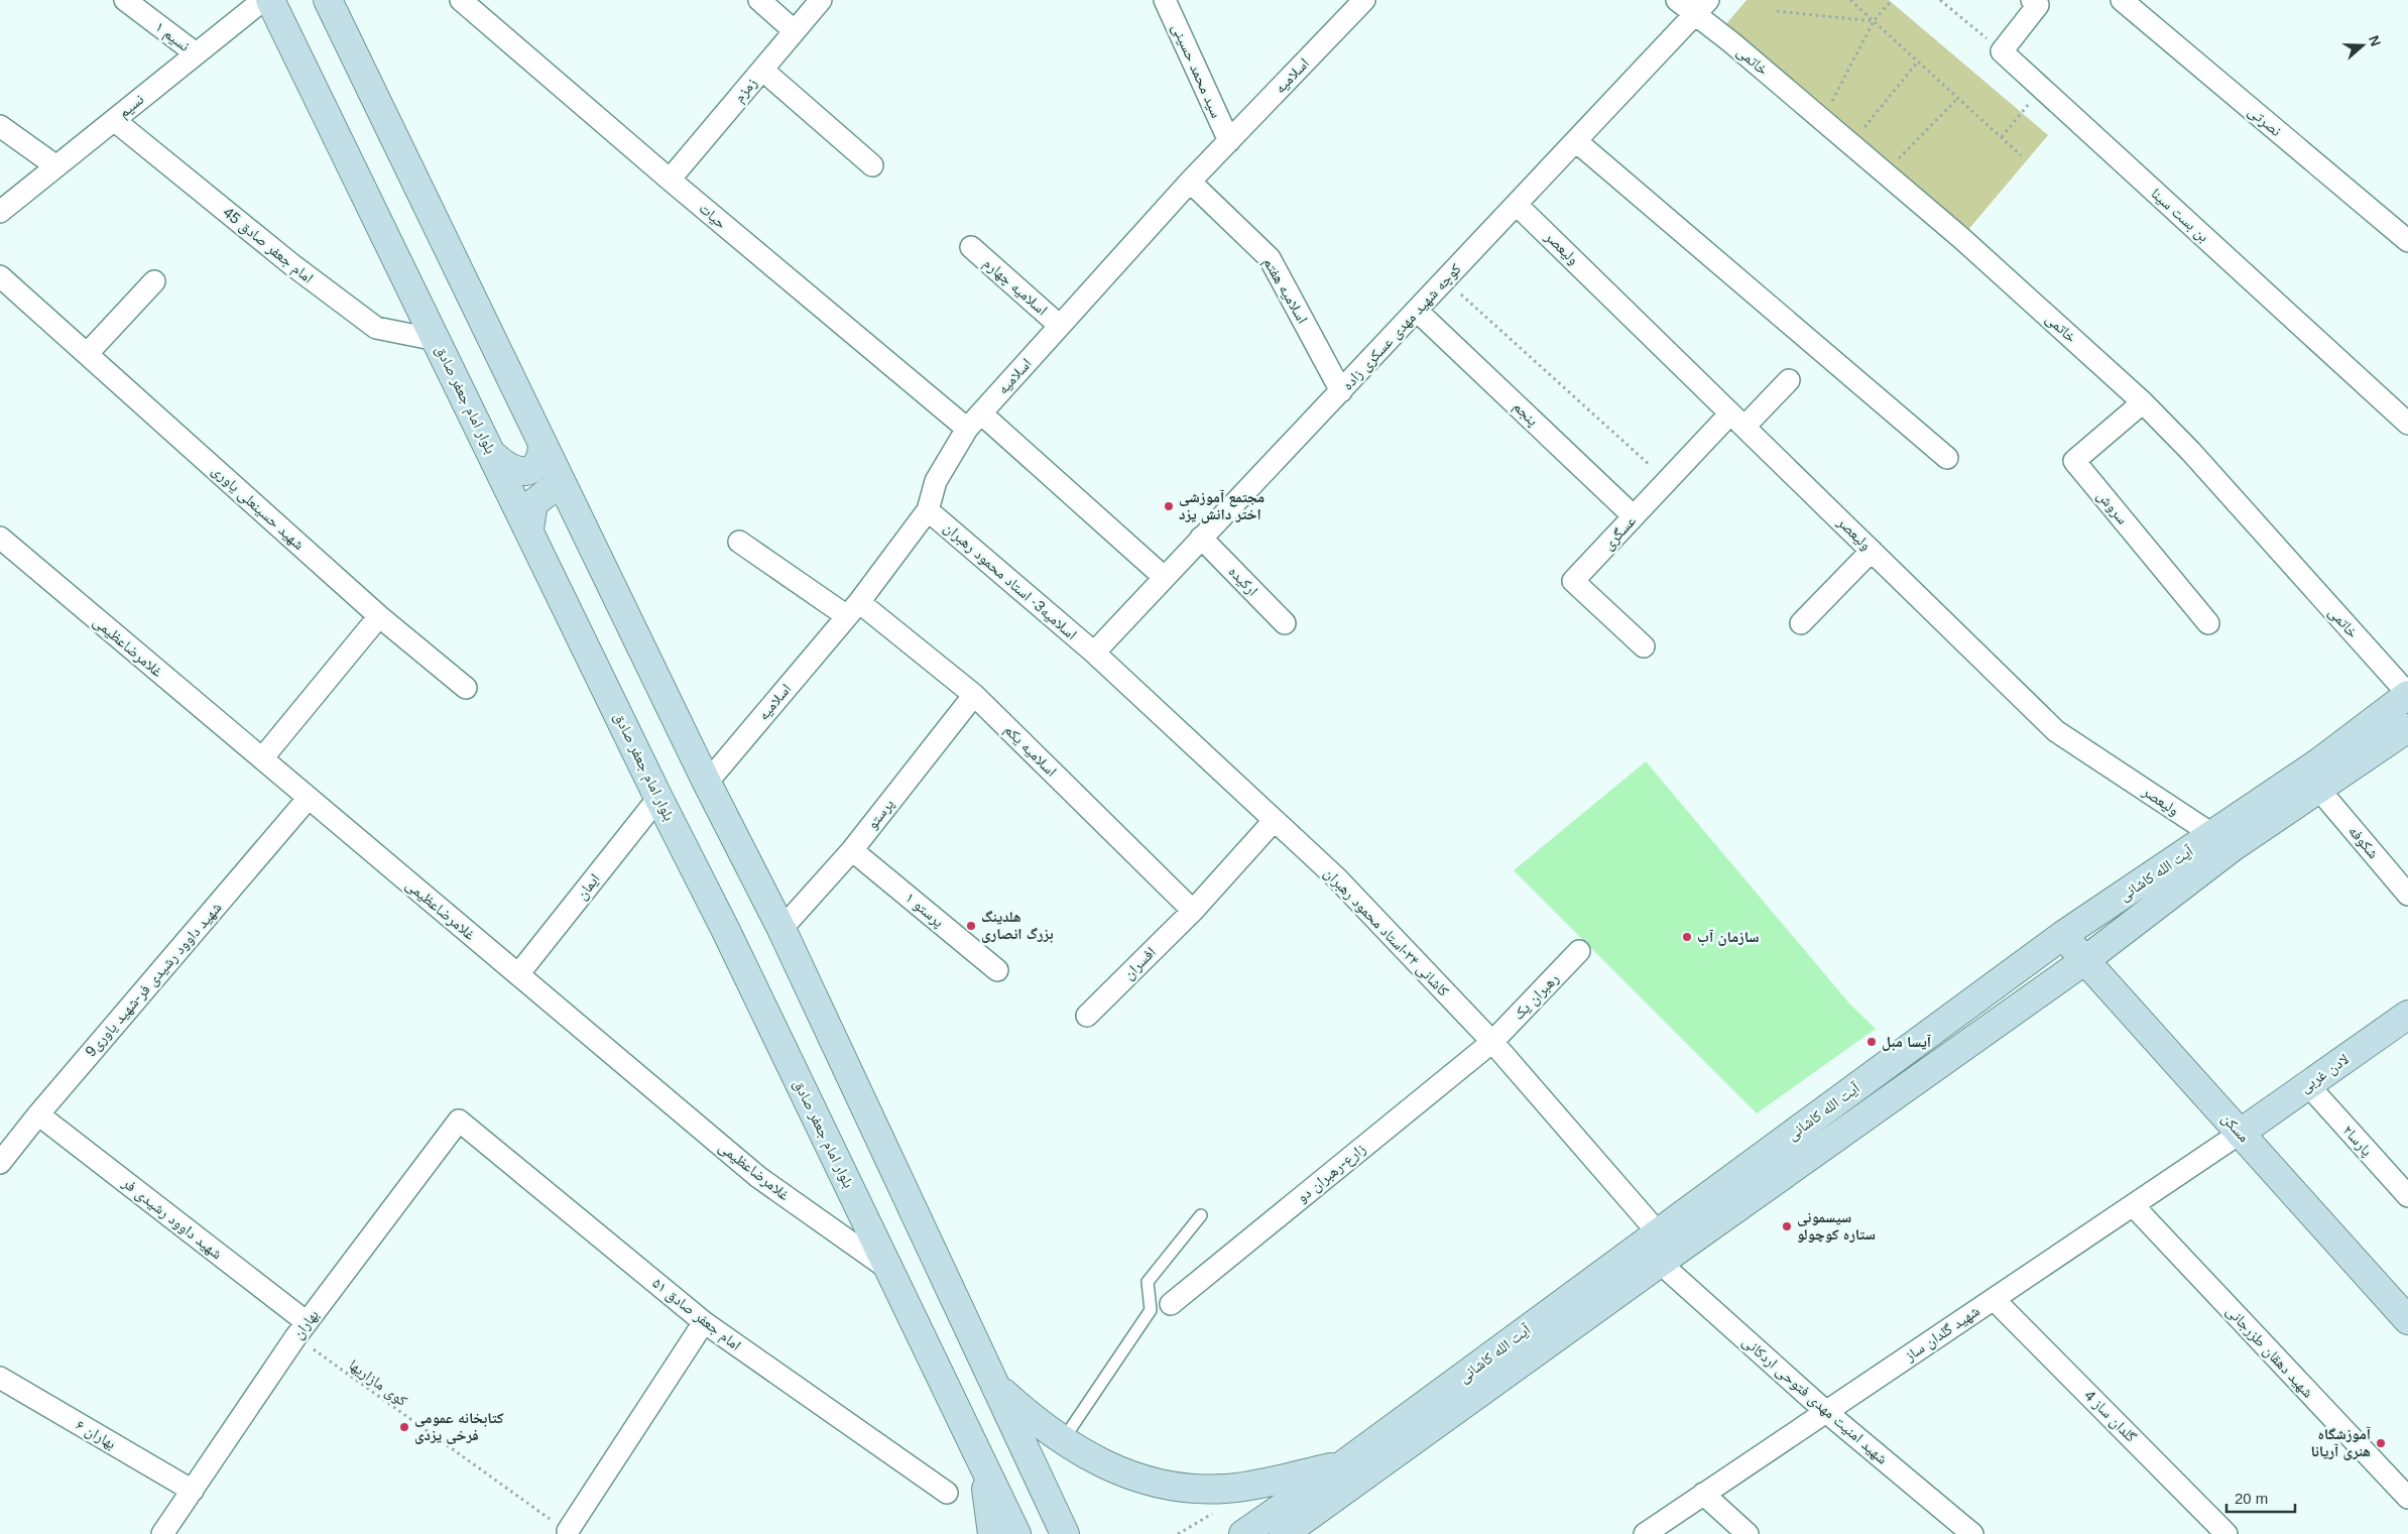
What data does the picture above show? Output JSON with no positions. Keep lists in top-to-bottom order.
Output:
{
  "streets": {
    "main road": [
      "بلوار امام جعفر صادق",
      "آیت الله کاشانی",
      "لادن غربی",
      "مسکن"
    ],
    "street": [
      "نسیم ۱",
      "خاتمی",
      "سید محمد حسینی",
      "اسلامیه",
      "زمزم",
      "نسیم",
      "نصرتی",
      "بن بست سینا",
      "حیات",
      "امام جعفر صادق 45",
      "ولیعصر",
      "اسلامیه چهارم",
      "اسلامیه هفتم",
      "کوچه شهید مهدی عسکری زاده",
      "پنجم",
      "شهید حسینعلی یاوری",
      "سروش",
      "عسگری",
      "اسلامیه3- استاد محمود رهبران",
      "ارکیده",
      "غلامرضاعظیمی",
      "اسلامیه یکم",
      "پرستو",
      "شکوفه",
      "ایمان",
      "پرستو ۱",
      "کاشانی ۳۴-استاد محمود رهبران",
      "افسران",
      "شهید داوود رشیدی فر-شهید یاوری9",
      "رهبران یک",
      "پارسا۲",
      "زارع-رهبران دو",
      "شهید داوود رشیدی فر",
      "امام جعفر صادق ۵۱",
      "بهاران",
      "شهید گلدان ساز",
      "شهید دهقان طزرجانی",
      "شهید امنیت مهدی فتوحی اردکانی",
      "گلدان ساز 4",
      "بهاران ۶"
    ],
    "path": ["کوی مازاریها"]
  },
  "crossings": [
    ["نسیم ۱", "نسیم"],
    ["خاتمی", "کوچه شهید مهدی عسکری زاده"],
    ["خاتمی", "سروش"],
    ["خاتمی", "آیت الله کاشانی"],
    ["سید محمد حسینی", "اسلامیه"],
    ["اسلامیه", "حیات"],
    ["اسلامیه", "اسلامیه چهارم"],
    ["اسلامیه", "اسلامیه هفتم"],
    ["اسلامیه", "اسلامیه3- استاد محمود رهبران"],
    ["اسلامیه", "اسلامیه یکم"],
    ["زمزم", "حیات"],
    ["نسیم", "امام جعفر صادق 45"],
    ["حیات", "کوچه شهید مهدی عسکری زاده"],
    ["امام جعفر صادق 45", "بلوار امام جعفر صادق"],
    ["ولیعصر", "کوچه شهید مهدی عسکری زاده"],
    ["ولیعصر", "عسگری"],
    ["ولیعصر", "آیت الله کاشانی"],
    ["اسلامیه هفتم", "کوچه شهید مهدی عسکری زاده"],
    ["کوچه شهید مهدی عسکری زاده", "پنجم"],
    ["کوچه شهید مهدی عسکری زاده", "اسلامیه3- استاد محمود رهبران"],
    ["کوچه شهید مهدی عسکری زاده", "ارکیده"],
    ["کوچه شهید مهدی عسکری زاده", "کاشانی ۳۴-استاد محمود رهبران"],
    ["بلوار امام جعفر صادق", "غلامرضاعظیمی"],
    ["بلوار امام جعفر صادق", "ایمان"],
    ["پنجم", "عسگری"],
    ["اسلامیه3- استاد محمود رهبران", "کاشانی ۳۴-استاد محمود رهبران"],
    ["غلامرضاعظیمی", "ایمان"],
    ["غلامرضاعظیمی", "شهید داوود رشیدی فر-شهید یاوری9"],
    ["اسلامیه یکم", "پرستو"],
    ["اسلامیه یکم", "افسران"],
    ["پرستو", "پرستو ۱"],
    ["شکوفه", "آیت الله کاشانی"],
    ["آیت الله کاشانی", "کاشانی ۳۴-استاد محمود رهبران"],
    ["آیت الله کاشانی", "مسکن"],
    ["آیت الله کاشانی", "شهید امنیت مهدی فتوحی اردکانی"],
    ["کاشانی ۳۴-استاد محمود رهبران", "افسران"],
    ["کاشانی ۳۴-استاد محمود رهبران", "رهبران یک"],
    ["کاشانی ۳۴-استاد محمود رهبران", "زارع-رهبران دو"],
    ["شهید داوود رشیدی فر-شهید یاوری9", "شهید داوود رشیدی فر"],
    ["رهبران یک", "زارع-رهبران دو"],
    ["لادن غربی", "مسکن"],
    ["لادن غربی", "پارسا۲"],
    ["لادن غربی", "شهید گلدان ساز"],
    ["مسکن", "شهید گلدان ساز"],
    ["شهید داوود رشیدی فر", "بهاران"],
    ["شهید داوود رشیدی فر", "کوی مازاریها"],
    ["امام جعفر صادق ۵۱", "بهاران"],
    ["بهاران", "کوی مازاریها"],
    ["بهاران", "بهاران ۶"],
    ["شهید گلدان ساز", "شهید دهقان طزرجانی"],
    ["شهید گلدان ساز", "شهید امنیت مهدی فتوحی اردکانی"],
    ["شهید گلدان ساز", "گلدان ساز 4"]
  ],
  "places": [
    "مجتمع آموزشی اختر دانش یزد",
    "هلدینگ بزرگ انصاری",
    "سازمان آب",
    "آیسا مبل",
    "سیسمونی ستاره کوچولو",
    "کتابخانه عمومی فرخی یزدی",
    "آموزشگاه هنری آریانا"
  ],
  "scale_bar": "20 m",
  "north": "right"
}
